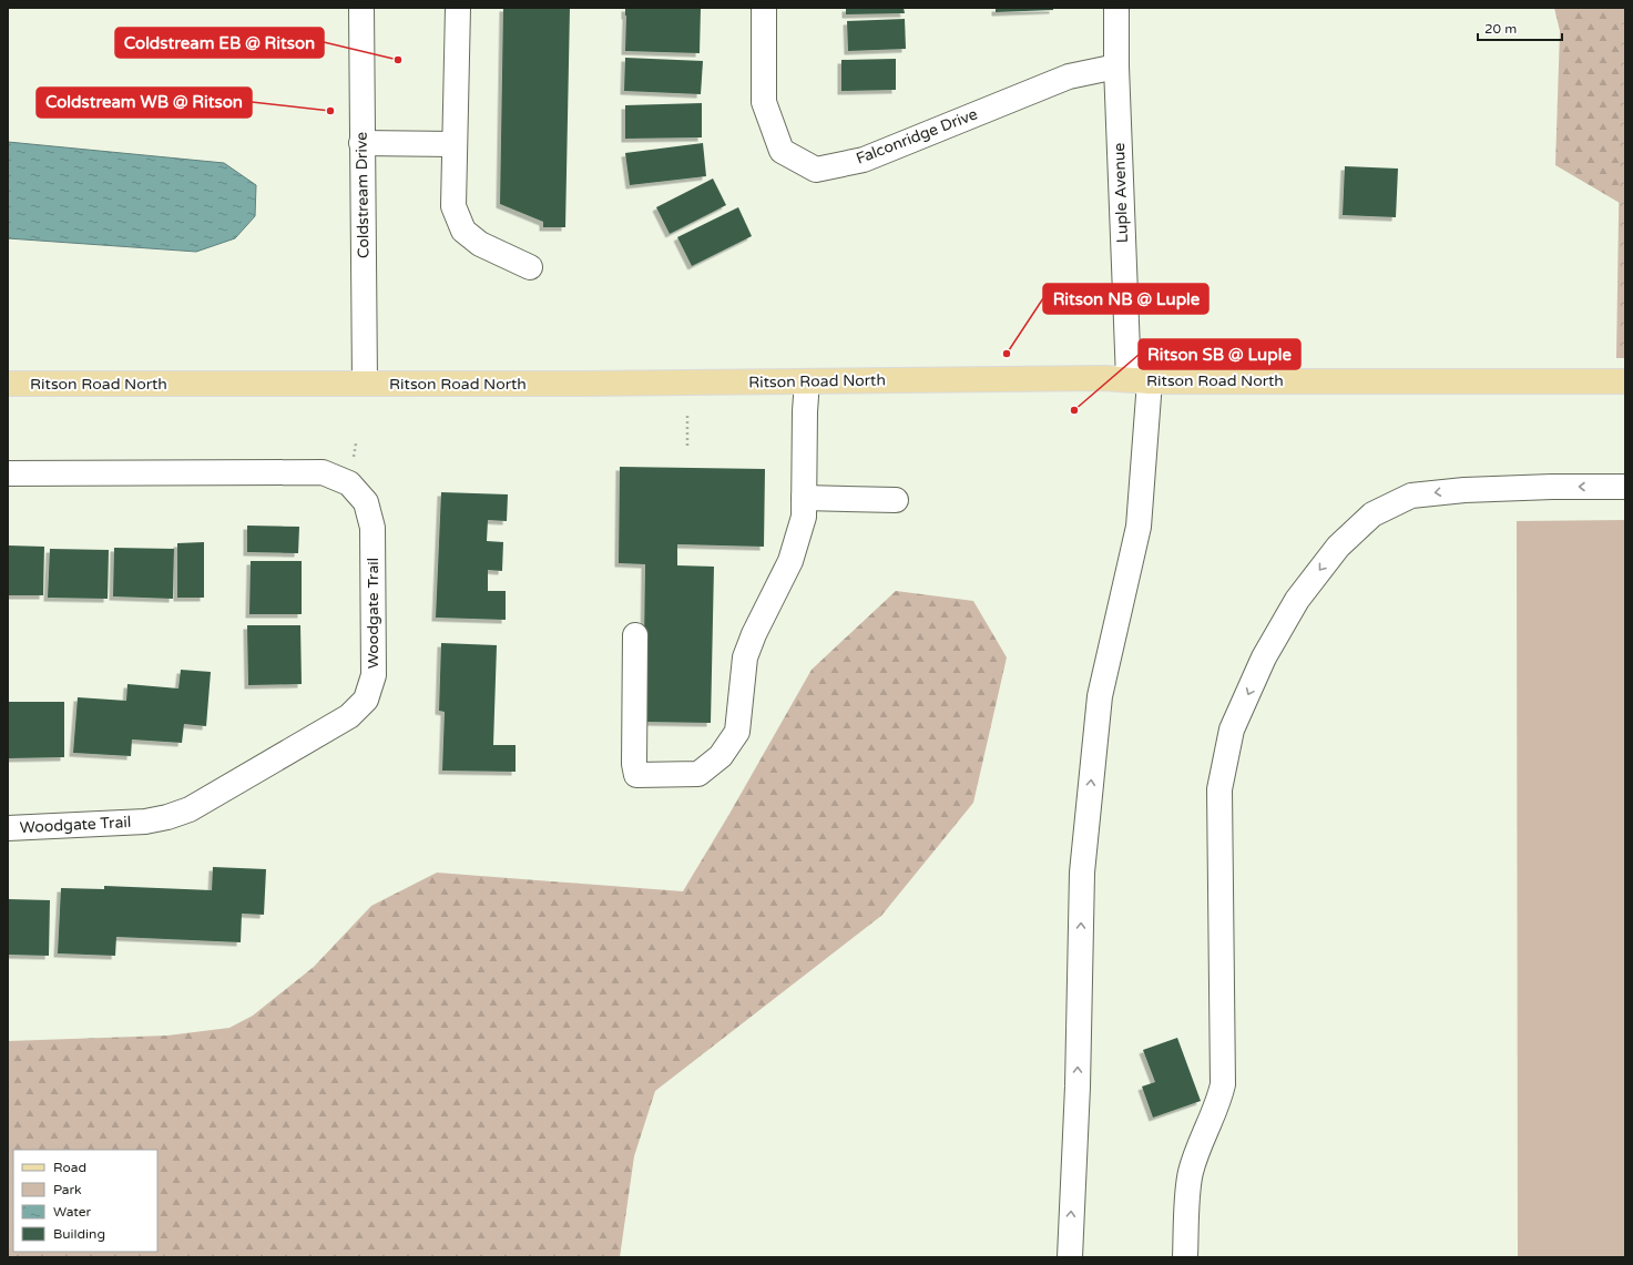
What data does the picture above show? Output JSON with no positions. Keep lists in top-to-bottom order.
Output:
{
  "streets": {
    "main road": ["Ritson Road North"],
    "street": [
      "Falconridge Drive",
      "Luple Avenue",
      "Coldstream Drive",
      "Woodgate Trail"
    ]
  },
  "crossings": [
    ["Falconridge Drive", "Luple Avenue"],
    ["Luple Avenue", "Ritson Road North"],
    ["Coldstream Drive", "Ritson Road North"]
  ],
  "one_way": ["Luple Avenue"],
  "places": [
    "Coldstream EB @ Ritson",
    "Coldstream WB @ Ritson",
    "Ritson NB @ Luple",
    "Ritson SB @ Luple"
  ],
  "legend": [
    "Road",
    "Park",
    "Water",
    "Building"
  ],
  "scale_bar": "20 m"
}
